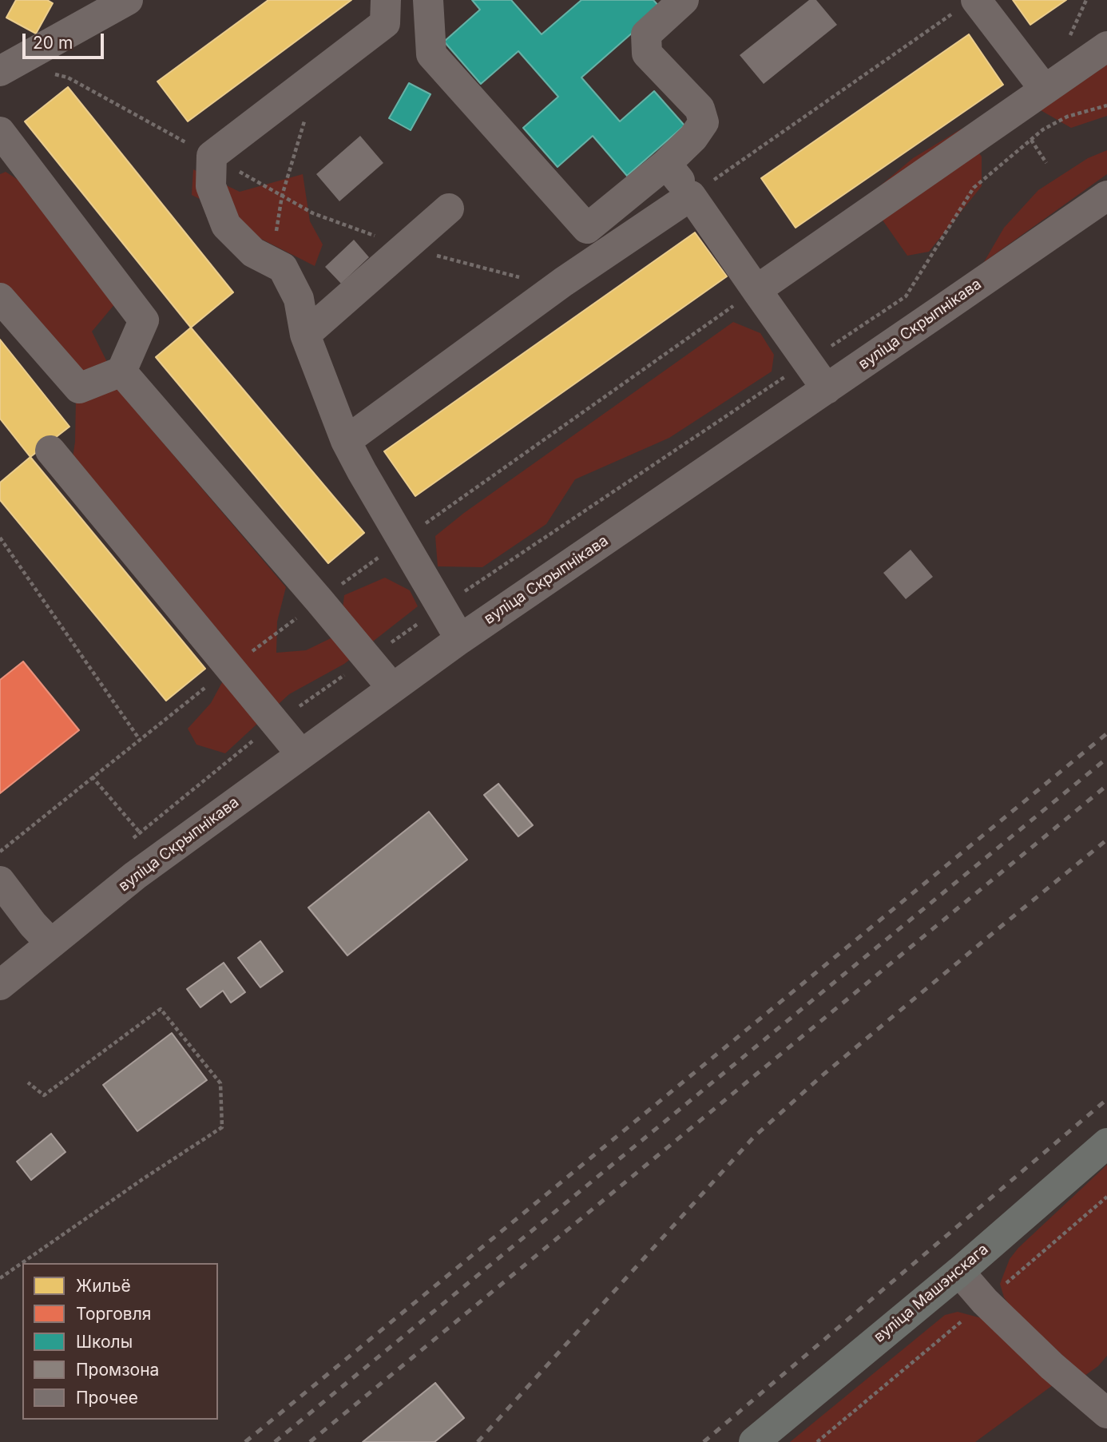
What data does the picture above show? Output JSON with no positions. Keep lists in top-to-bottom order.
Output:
{
  "streets": {
    "main road": ["вуліца Машэнскага"],
    "street": ["вуліца Скрыпнікава"]
  },
  "legend": [
    "Жильё",
    "Торговля",
    "Школы",
    "Промзона",
    "Прочее"
  ],
  "scale_bar": "20 m"
}
